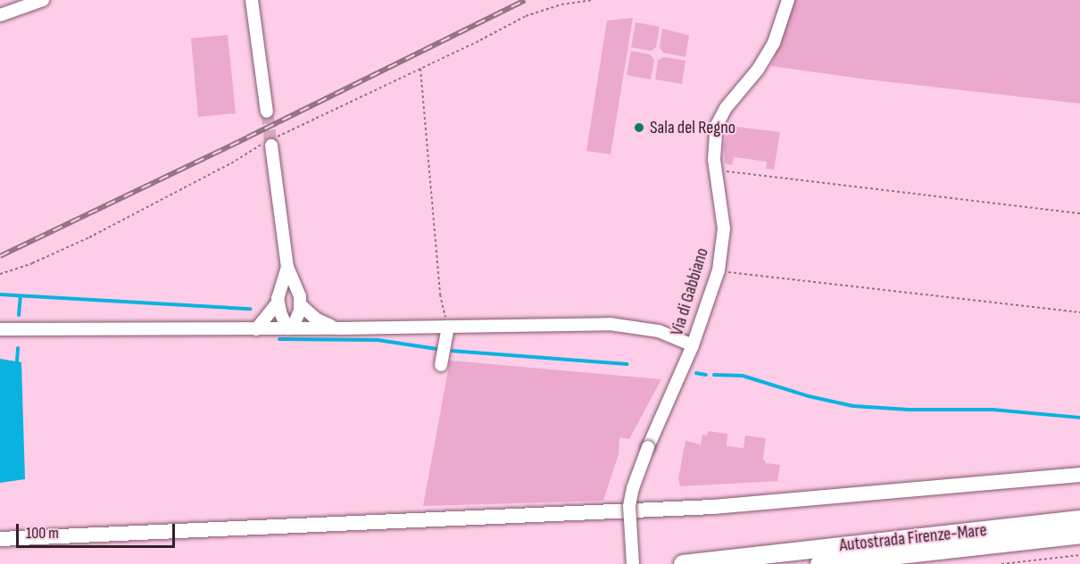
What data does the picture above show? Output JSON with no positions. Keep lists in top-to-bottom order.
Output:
{
  "streets": {
    "highway": ["Autostrada Firenze-Mare"],
    "street": ["Via di Gabbiano"]
  },
  "places": ["Sala del Regno"],
  "scale_bar": "100 m"
}
